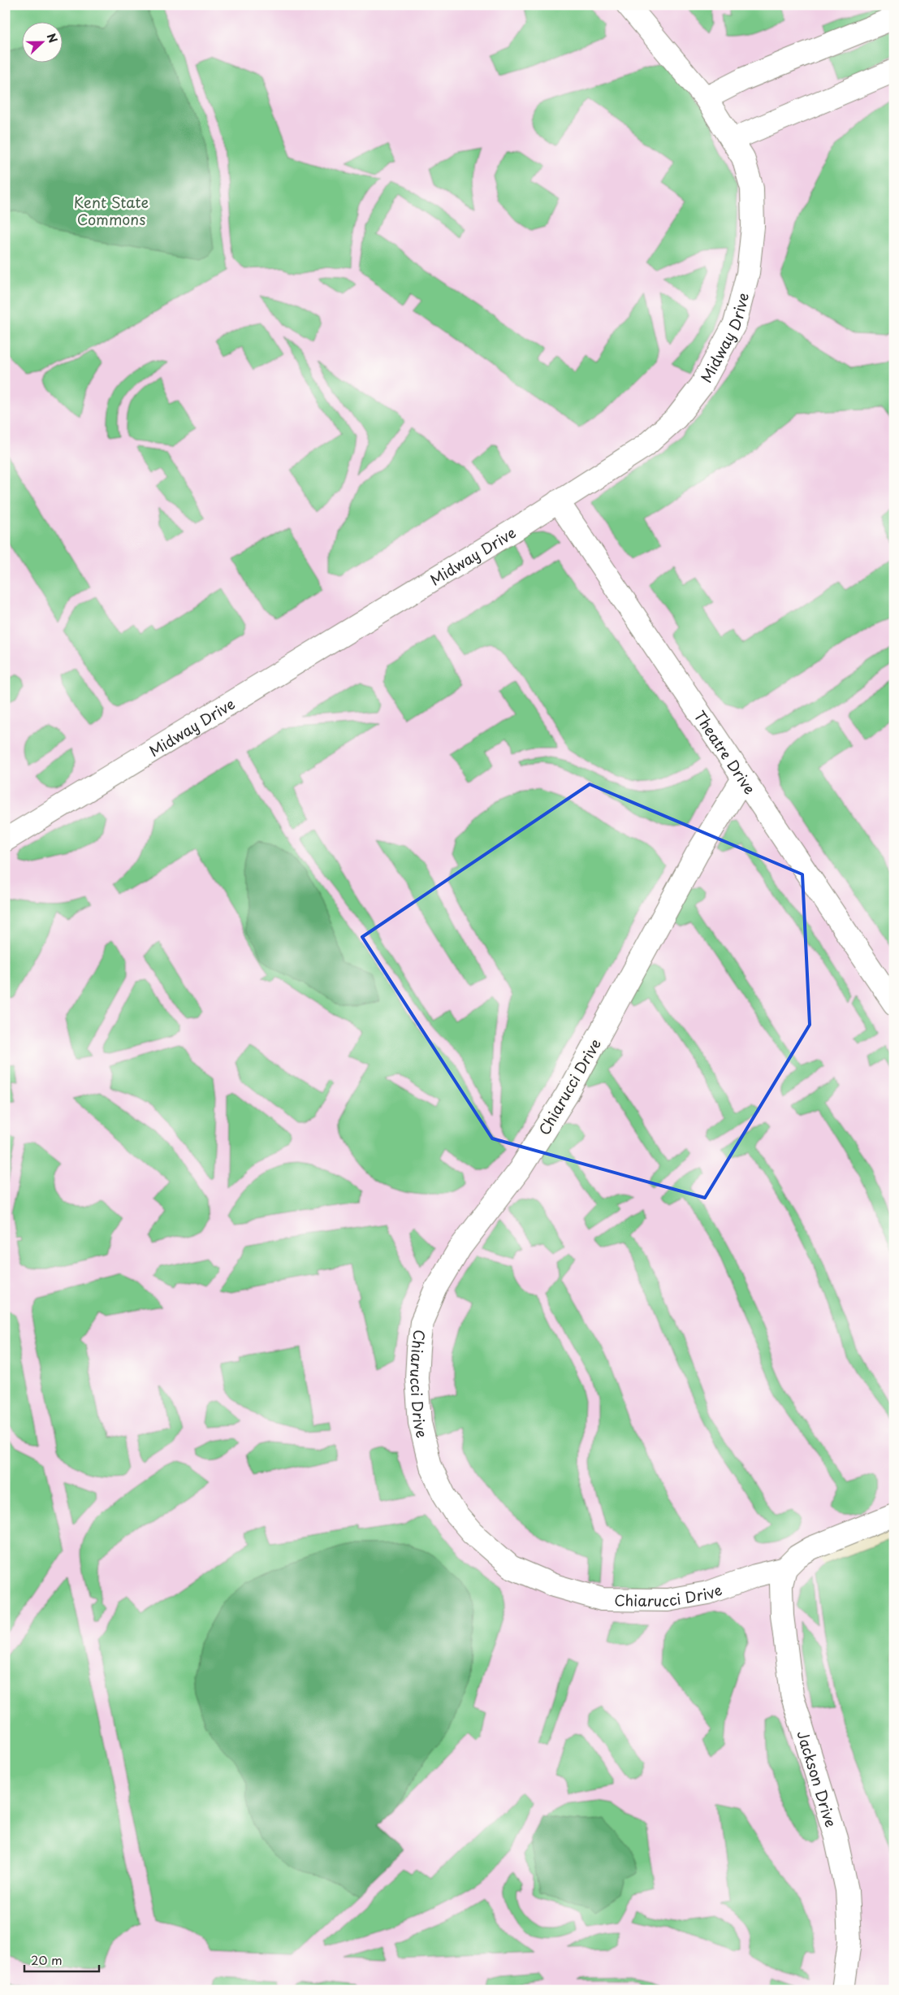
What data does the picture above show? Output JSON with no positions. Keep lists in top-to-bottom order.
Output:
{
  "streets": {
    "street": [
      "Midway Drive",
      "Theatre Drive",
      "Chiarucci Drive",
      "Jackson Drive"
    ]
  },
  "crossings": [
    ["Midway Drive", "Theatre Drive"],
    ["Theatre Drive", "Chiarucci Drive"],
    ["Chiarucci Drive", "Jackson Drive"]
  ],
  "parks": ["Kent State Commons"],
  "scale_bar": "20 m",
  "north": "right"
}
